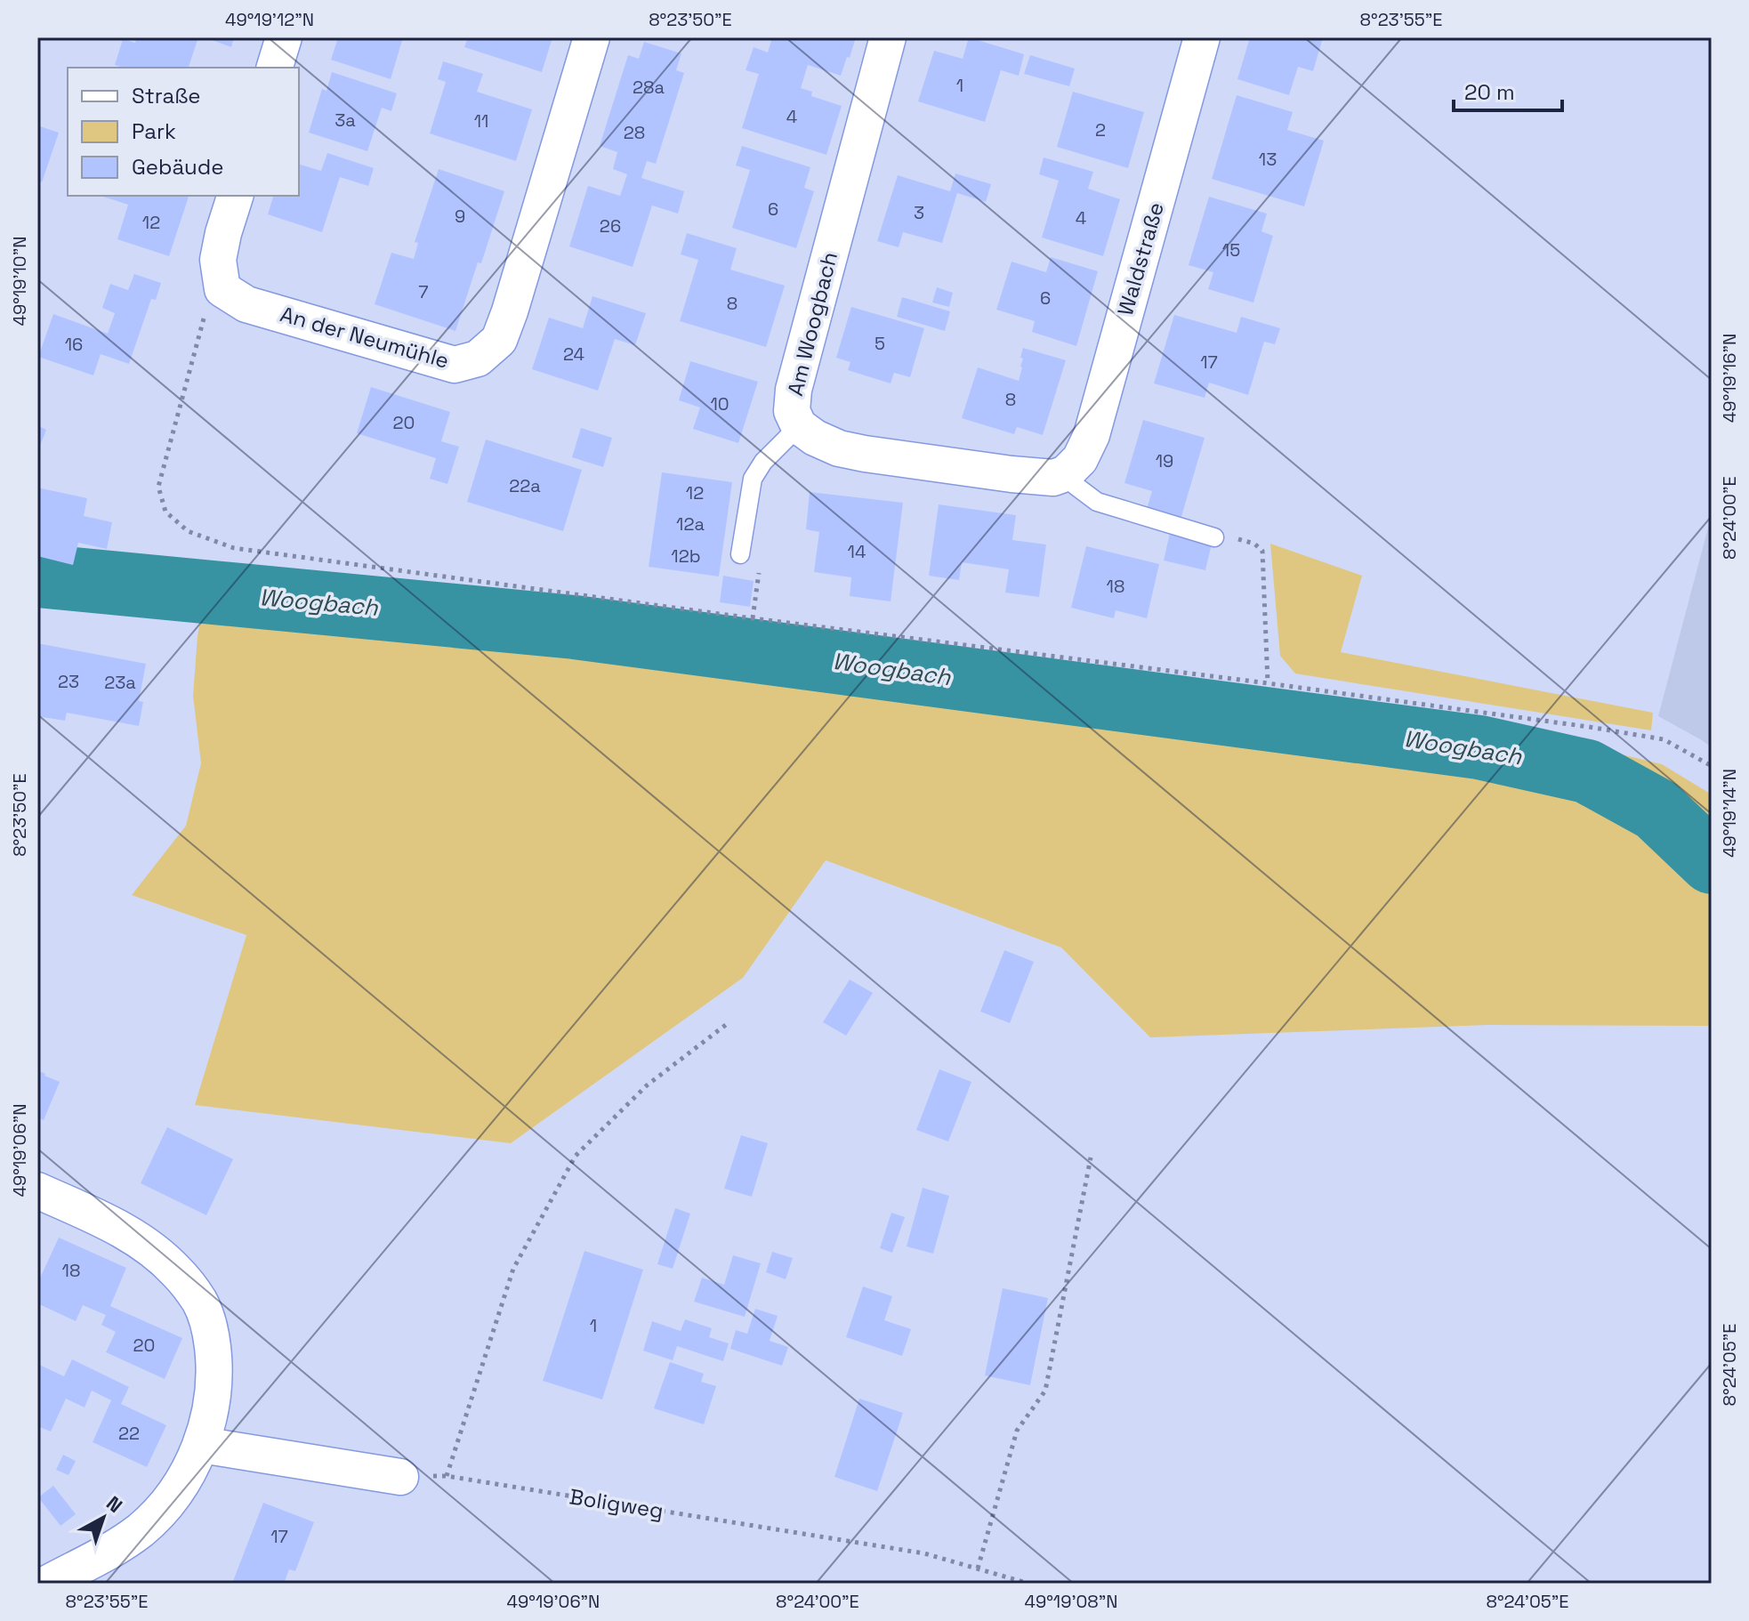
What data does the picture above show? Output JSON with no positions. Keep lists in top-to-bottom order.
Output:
{
  "streets": {
    "street": ["Waldstraße", "Am Woogbach", "An der Neumühle"],
    "path": ["Boligweg"]
  },
  "crossings": [
    ["Waldstraße", "Am Woogbach"]
  ],
  "water": ["Woogbach"],
  "house_numbers": [
    "1",
    "28a",
    "4",
    "3a",
    "11",
    "2",
    "28",
    "13",
    "6",
    "3",
    "9",
    "4",
    "12",
    "26",
    "15",
    "7",
    "6",
    "8",
    "5",
    "16",
    "24",
    "17",
    "8",
    "10",
    "20",
    "19",
    "22a",
    "12",
    "12a",
    "14",
    "12b",
    "18",
    "23",
    "23a",
    "18",
    "1",
    "20",
    "22",
    "17"
  ],
  "legend": ["Straße", "Park", "Gebäude"],
  "scale_bar": "20 m",
  "north": "top right",
  "coordinates": [
    "49°19'12\"N",
    "8°23'50\"E",
    "8°23'55\"E",
    "49°19'10\"N",
    "49°19'16\"N",
    "8°24'00\"E",
    "49°19'14\"N",
    "49°19'06\"N",
    "8°24'05\"E",
    "49°19'08\"N"
  ]
}
